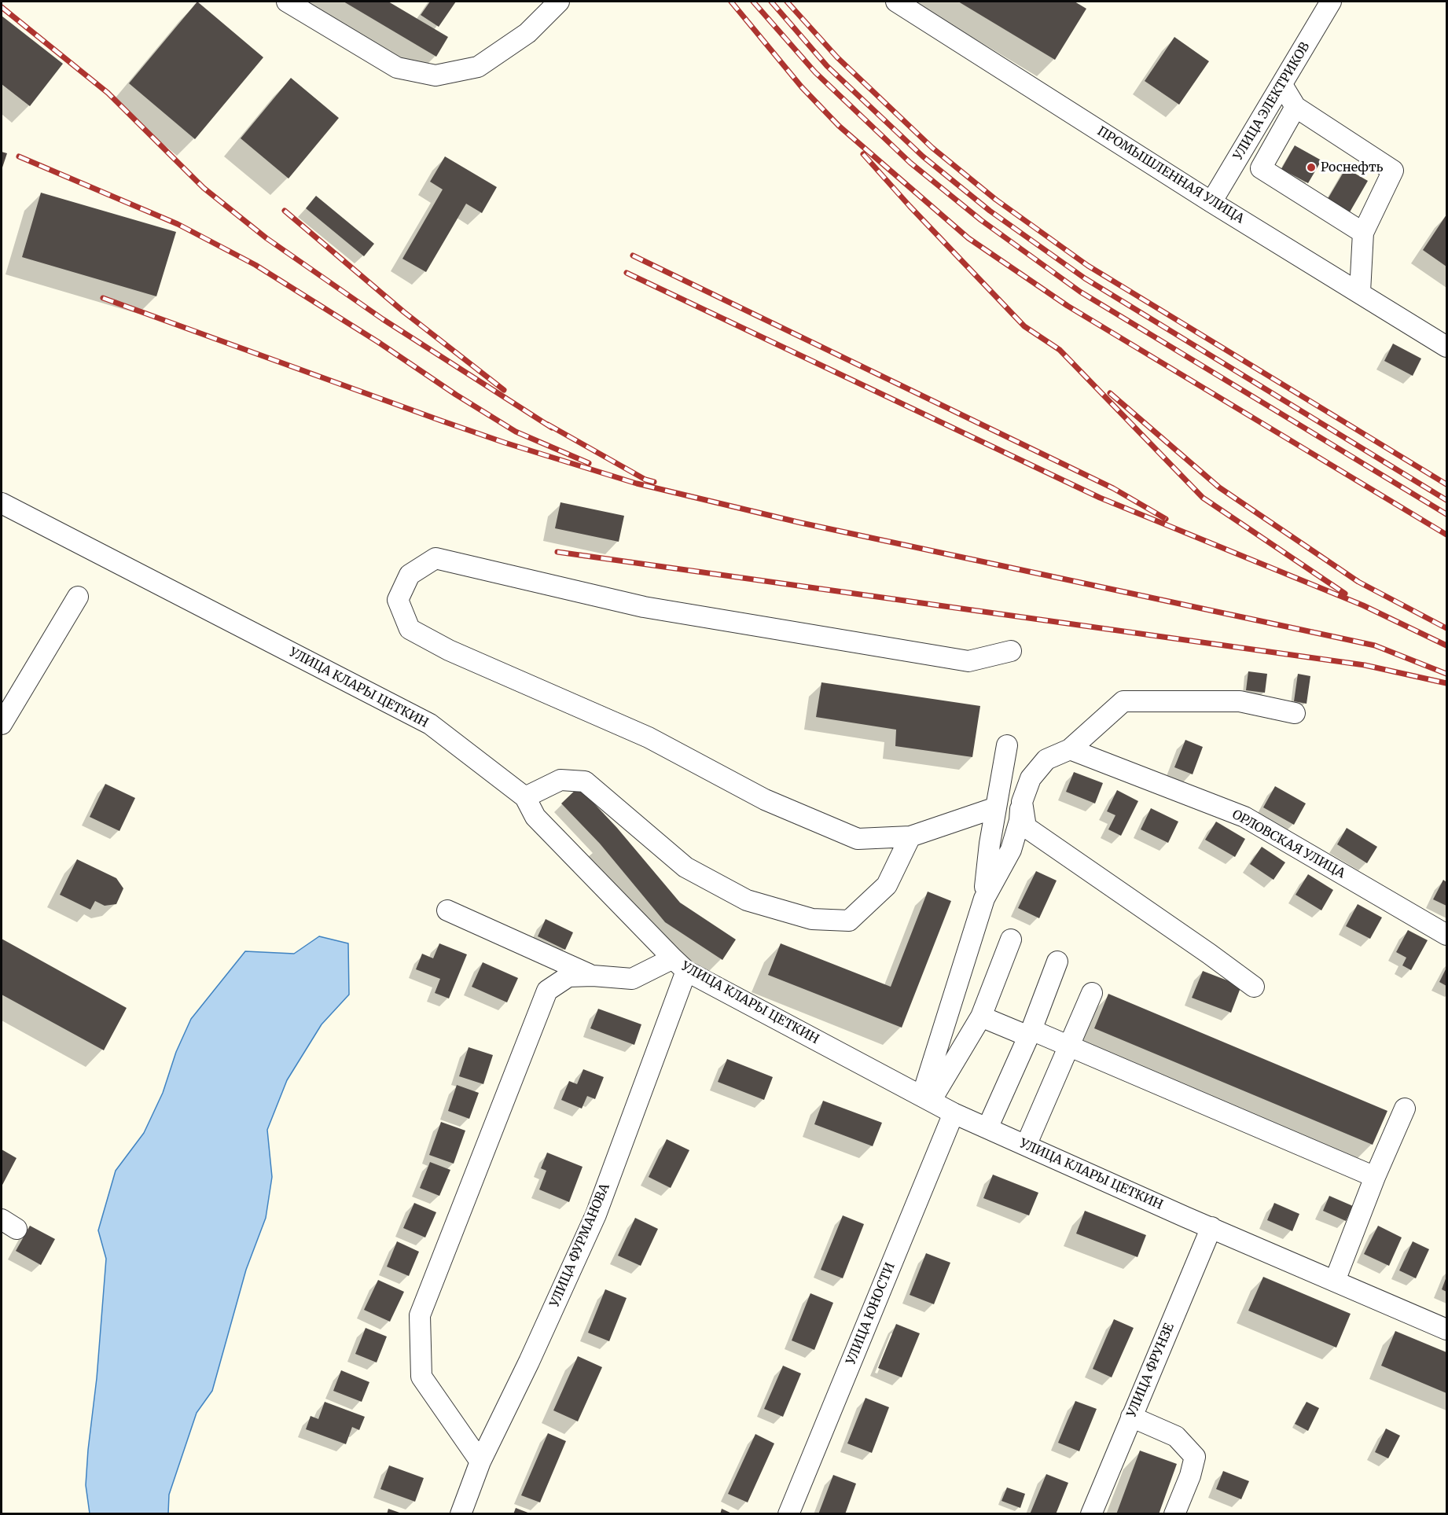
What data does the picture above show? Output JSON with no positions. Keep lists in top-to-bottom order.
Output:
{
  "streets": {
    "street": [
      "УЛИЦА ЭЛЕКТРИКОВ",
      "ПРОМЫШЛЕННАЯ УЛИЦА",
      "УЛИЦА КЛАРЫ ЦЕТКИН",
      "ОРЛОВСКАЯ УЛИЦА",
      "УЛИЦА ФУРМАНОВА",
      "УЛИЦА ЮНОСТИ",
      "УЛИЦА ФРУНЗЕ"
    ]
  },
  "crossings": [
    ["УЛИЦА ЭЛЕКТРИКОВ", "ПРОМЫШЛЕННАЯ УЛИЦА"],
    ["УЛИЦА КЛАРЫ ЦЕТКИН", "УЛИЦА ФУРМАНОВА"],
    ["УЛИЦА КЛАРЫ ЦЕТКИН", "УЛИЦА ЮНОСТИ"],
    ["УЛИЦА КЛАРЫ ЦЕТКИН", "УЛИЦА ФРУНЗЕ"]
  ],
  "places": ["Роснефть"]
}
